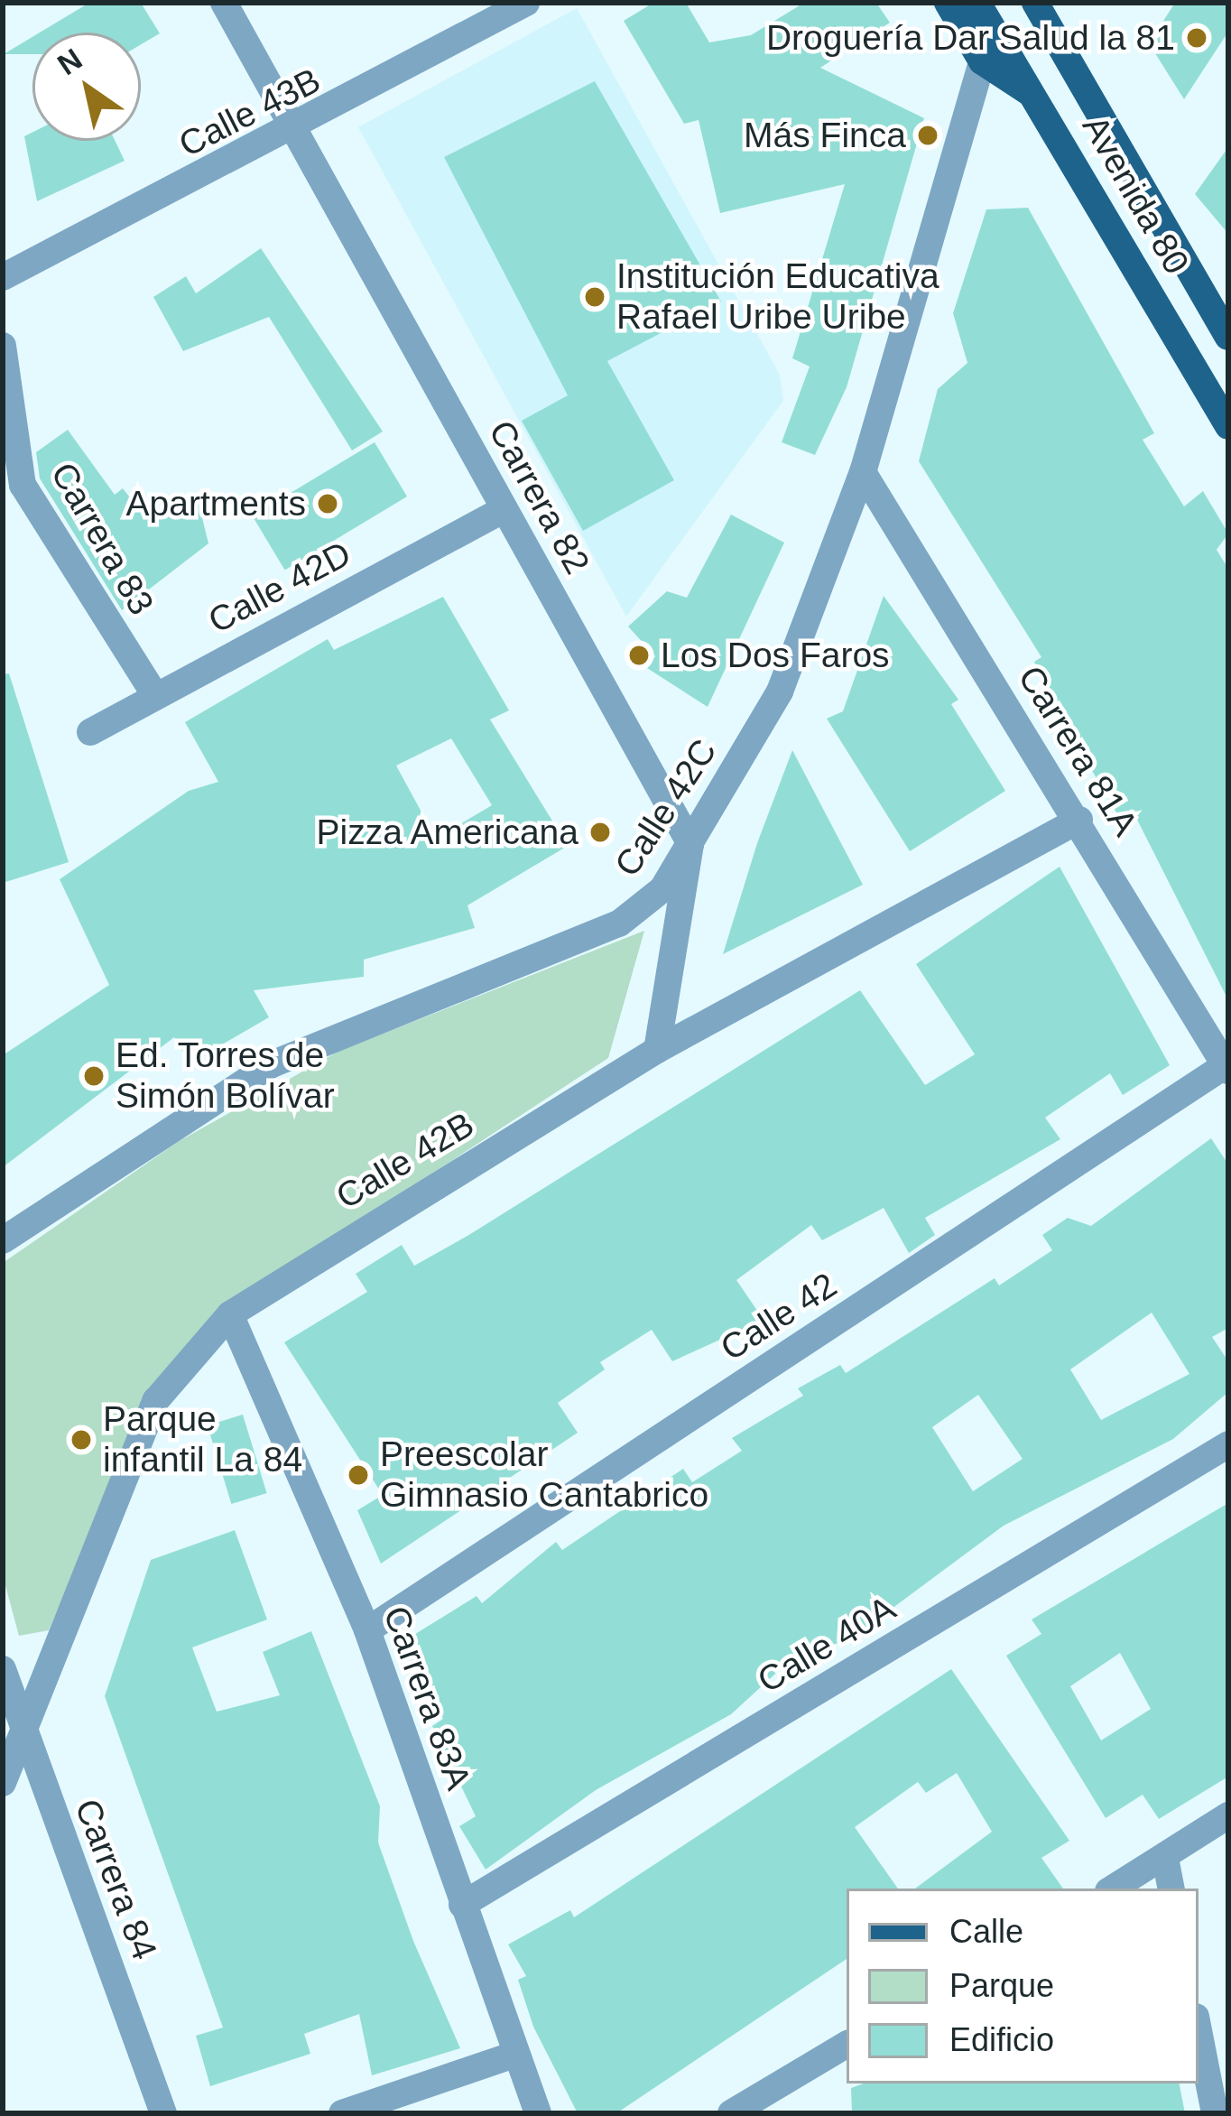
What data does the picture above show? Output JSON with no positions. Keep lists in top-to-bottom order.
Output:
{
  "streets": {
    "main road": ["Avenida 80"],
    "street": [
      "Calle 43B",
      "Carrera 82",
      "Carrera 83",
      "Calle 42D",
      "Carrera 81A",
      "Calle 42C",
      "Calle 42B",
      "Calle 42",
      "Calle 40A",
      "Carrera 83A",
      "Carrera 84"
    ]
  },
  "crossings": [
    ["Calle 43B", "Carrera 82"],
    ["Carrera 82", "Calle 42D"],
    ["Carrera 82", "Calle 42C"],
    ["Carrera 83", "Calle 42D"],
    ["Carrera 81A", "Calle 42C"],
    ["Carrera 81A", "Calle 42B"],
    ["Carrera 81A", "Calle 42"],
    ["Calle 42B", "Carrera 83A"],
    ["Calle 42B", "Carrera 84"],
    ["Calle 42", "Carrera 83A"],
    ["Calle 40A", "Carrera 83A"]
  ],
  "places": [
    "Droguería Dar Salud la 81",
    "Más Finca",
    "Institución Educativa Rafael Uribe Uribe",
    "Apartments",
    "Los Dos Faros",
    "Pizza Americana",
    "Ed. Torres de Simón Bolívar",
    "Parque infantil La 84",
    "Preescolar Gimnasio Cantabrico"
  ],
  "legend": ["Calle", "Parque", "Edificio"],
  "north": "top left"
}
